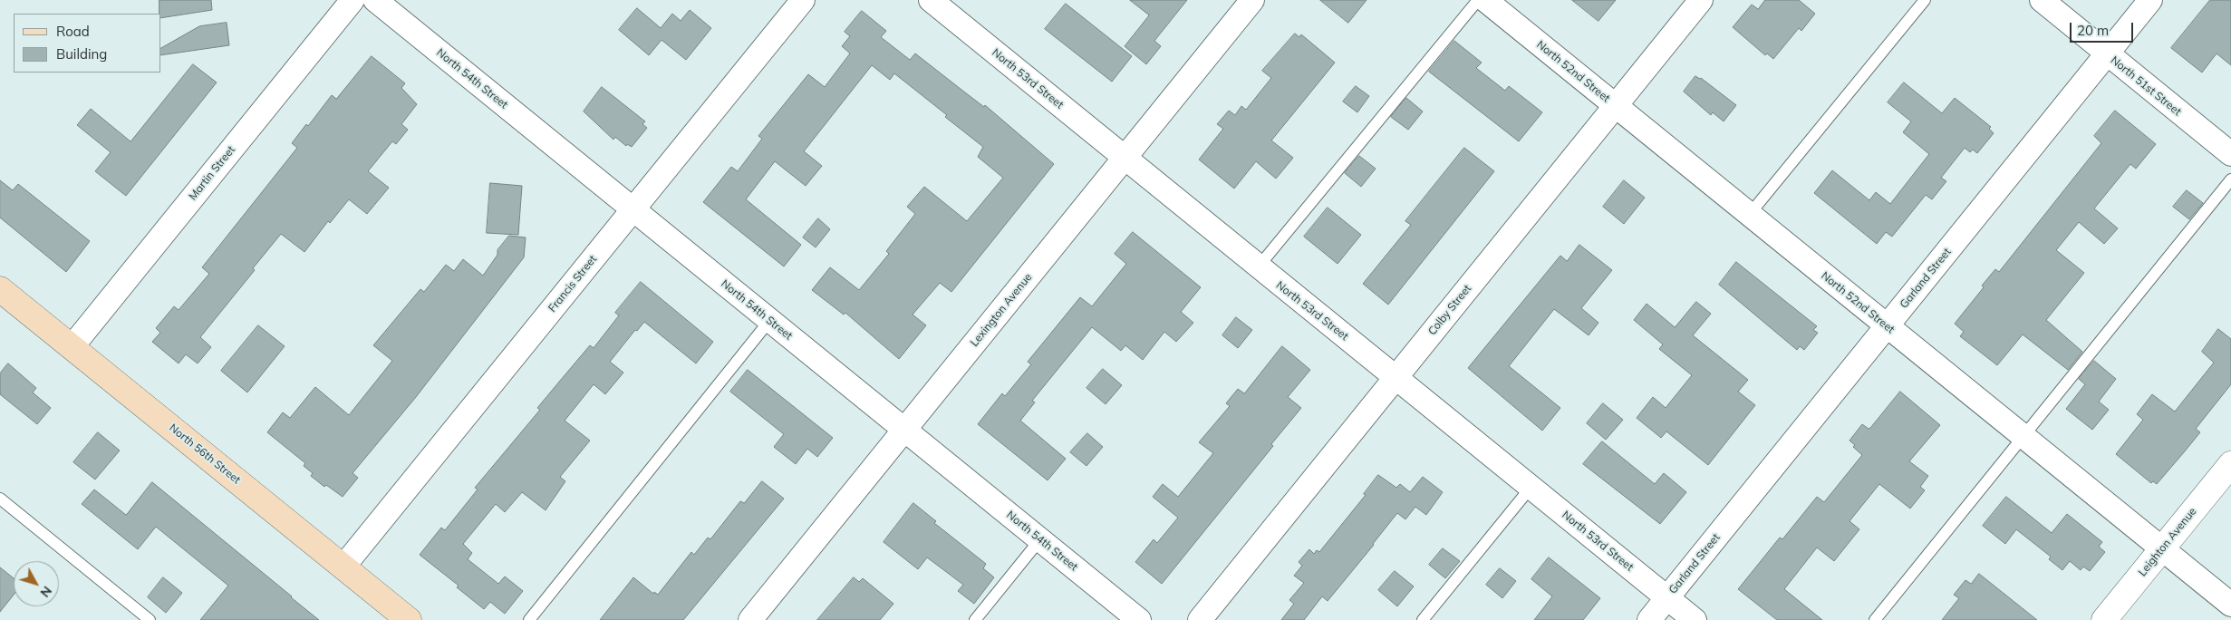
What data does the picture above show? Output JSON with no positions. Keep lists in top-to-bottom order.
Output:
{
  "streets": {
    "main road": ["North 56th Street"],
    "street": [
      "North 52nd Street",
      "North 54th Street",
      "North 53rd Street",
      "North 51st Street",
      "Martin Street",
      "Garland Street",
      "Francis Street",
      "Lexington Avenue",
      "Colby Street",
      "Leighton Avenue"
    ]
  },
  "crossings": [
    ["North 52nd Street", "Garland Street"],
    ["North 52nd Street", "Colby Street"],
    ["North 52nd Street", "Leighton Avenue"],
    ["North 54th Street", "Francis Street"],
    ["North 54th Street", "Lexington Avenue"],
    ["North 53rd Street", "Garland Street"],
    ["North 53rd Street", "Lexington Avenue"],
    ["North 53rd Street", "Colby Street"],
    ["North 51st Street", "Garland Street"],
    ["Martin Street", "North 56th Street"],
    ["Francis Street", "North 56th Street"]
  ],
  "legend": ["Road", "Building"],
  "scale_bar": "20 m",
  "north": "bottom right"
}
